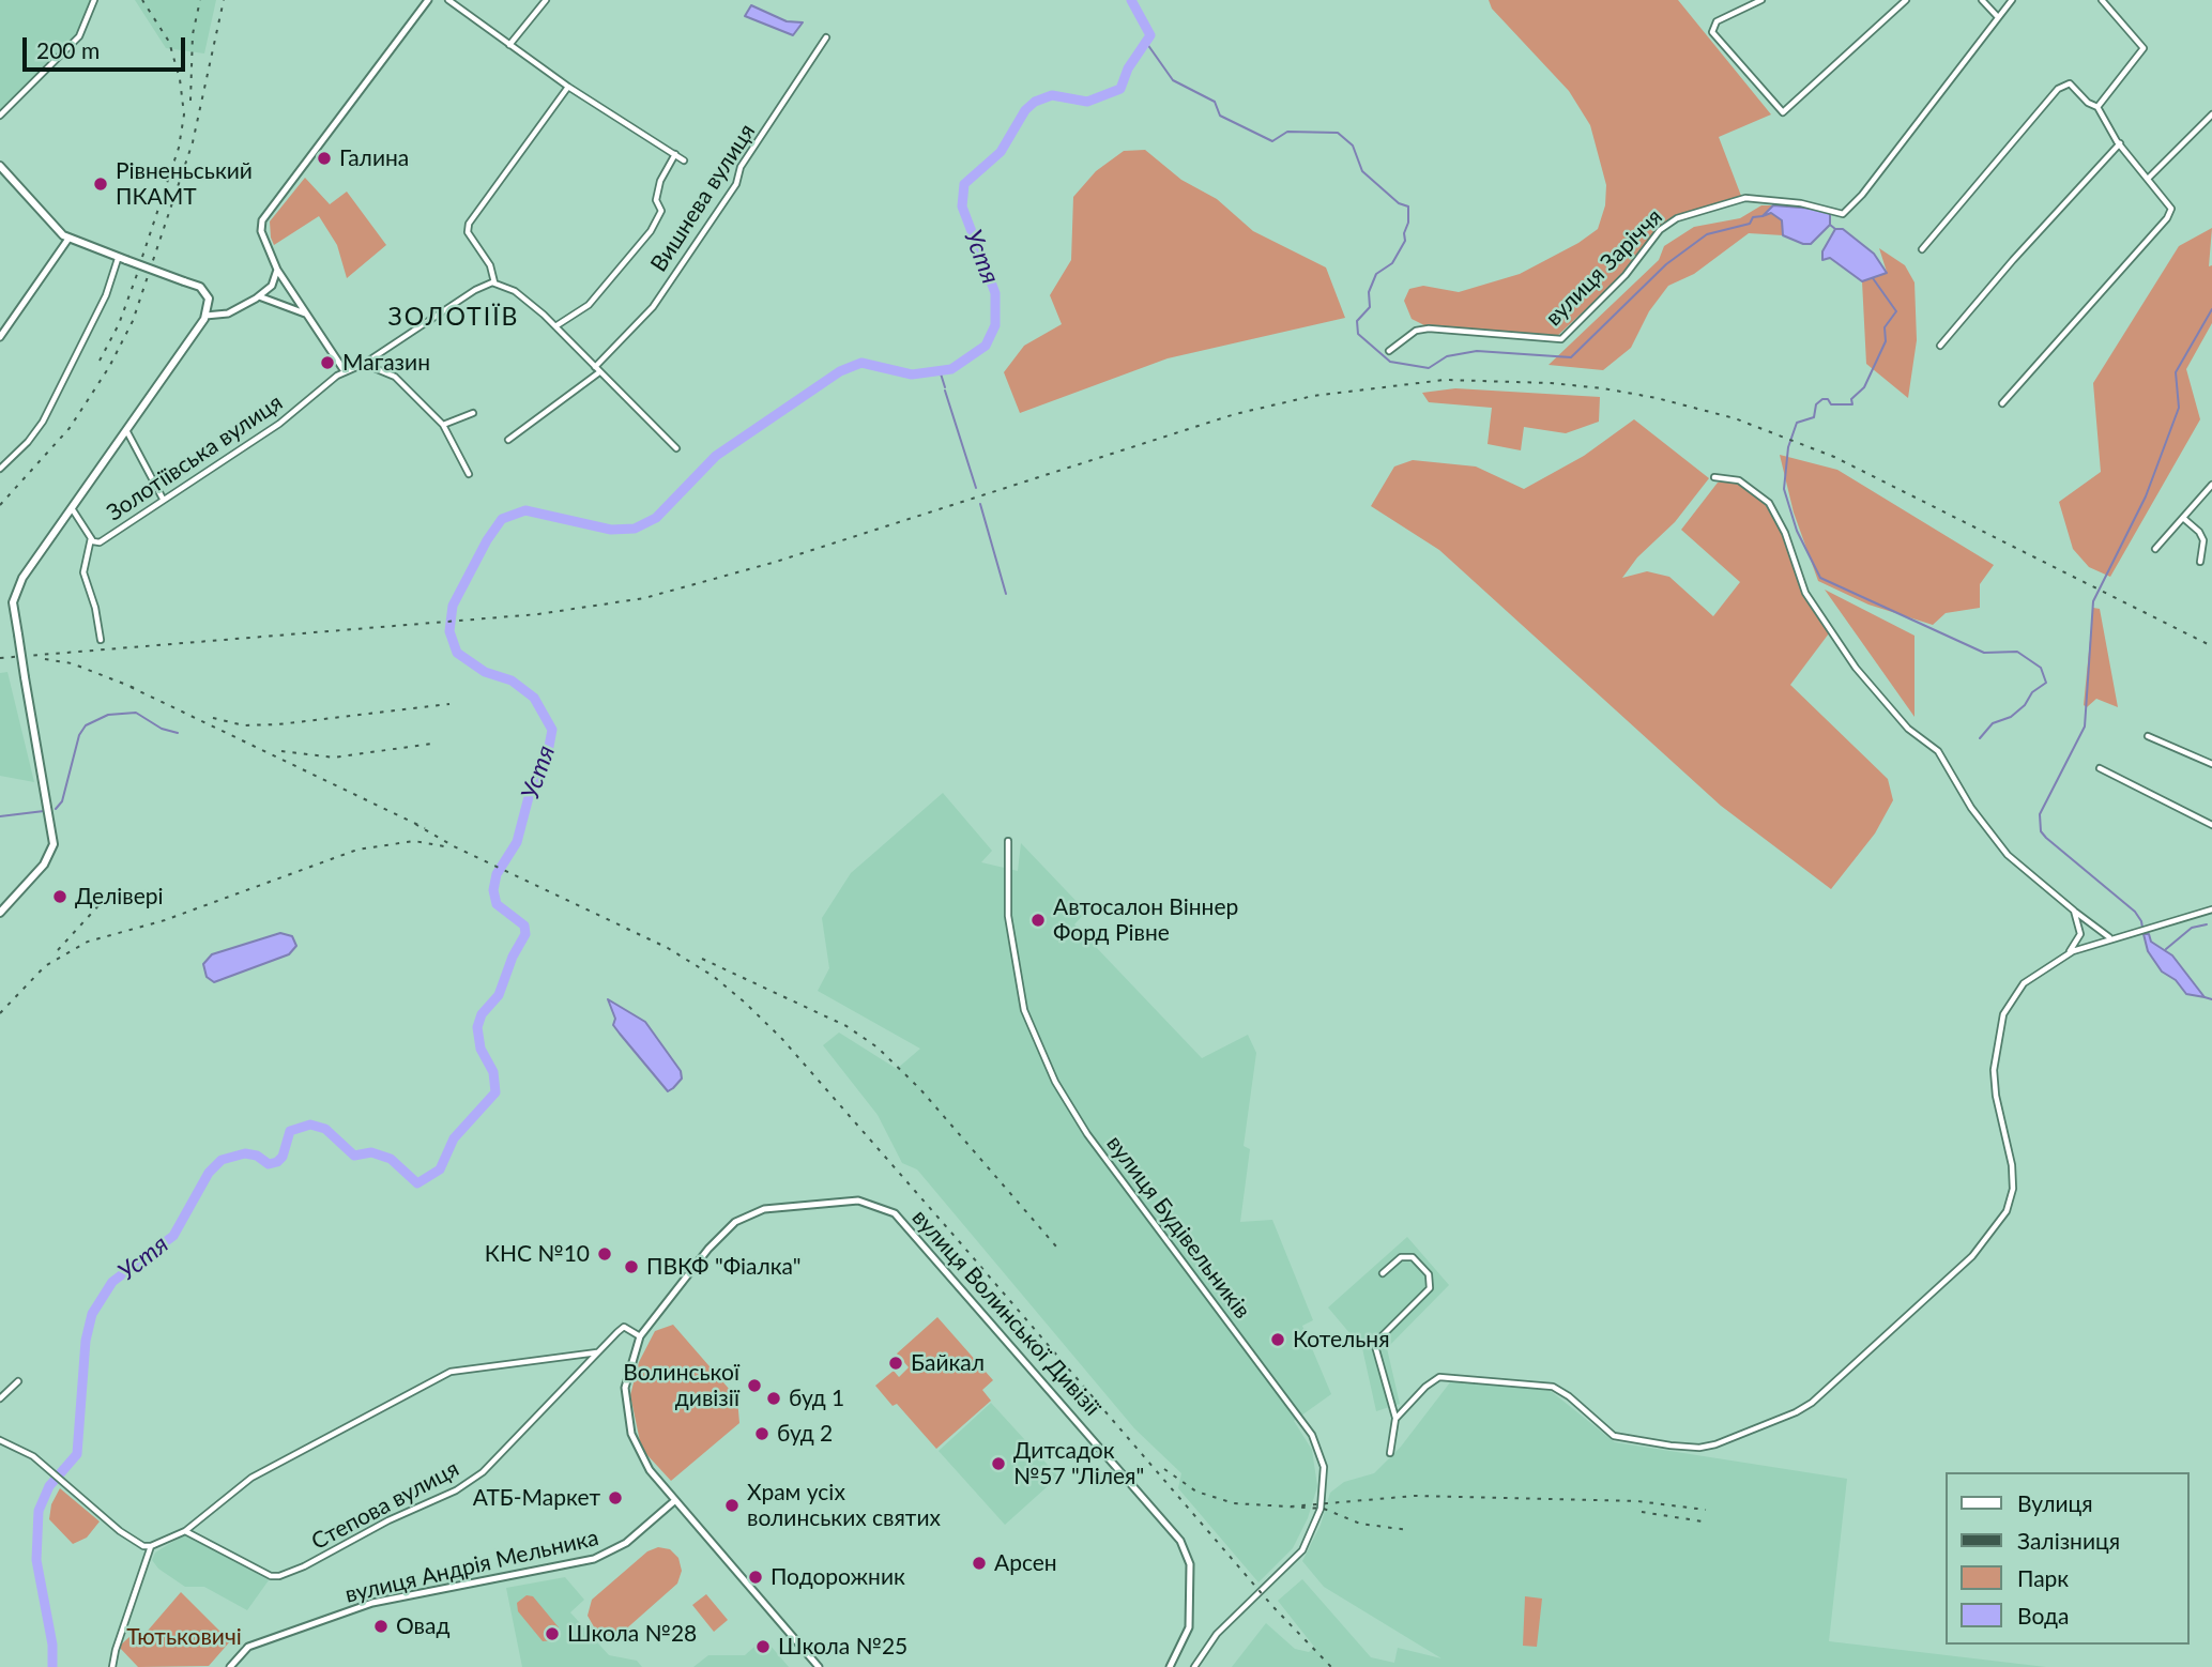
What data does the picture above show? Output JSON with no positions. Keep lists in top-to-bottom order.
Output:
{
  "streets": {
    "street": [
      "Вишнева вулиця",
      "вулиця Заріччя",
      "Золотіївська вулиця",
      "вулиця Будівельників",
      "вулиця Волинської Дивізії",
      "Степова вулиця",
      "вулиця Андрія Мельника"
    ]
  },
  "crossings": [
    ["вулиця Волинської Дивізії", "Степова вулиця"],
    ["вулиця Волинської Дивізії", "вулиця Андрія Мельника"]
  ],
  "districts": ["ЗОЛОТІЇВ"],
  "water": ["Устя"],
  "parks": ["Тютьковичі"],
  "places": [
    "Галина",
    "Рівненьський ПКАМТ",
    "Магазин",
    "Делівері",
    "Автосалон Віннер Форд Рівне",
    "КНС №10",
    "ПВКФ \"Фіалка\"",
    "Котельня",
    "Байкал",
    "Волинської дивізії",
    "буд 1",
    "буд 2",
    "Дитсадок №57 \"Лілея\"",
    "АТБ-Маркет",
    "Храм усіх волинських святих",
    "Арсен",
    "Подорожник",
    "Овад",
    "Школа №28",
    "Школа №25"
  ],
  "legend": [
    "Вулиця",
    "Залізниця",
    "Парк",
    "Вода"
  ],
  "scale_bar": "200 m"
}
